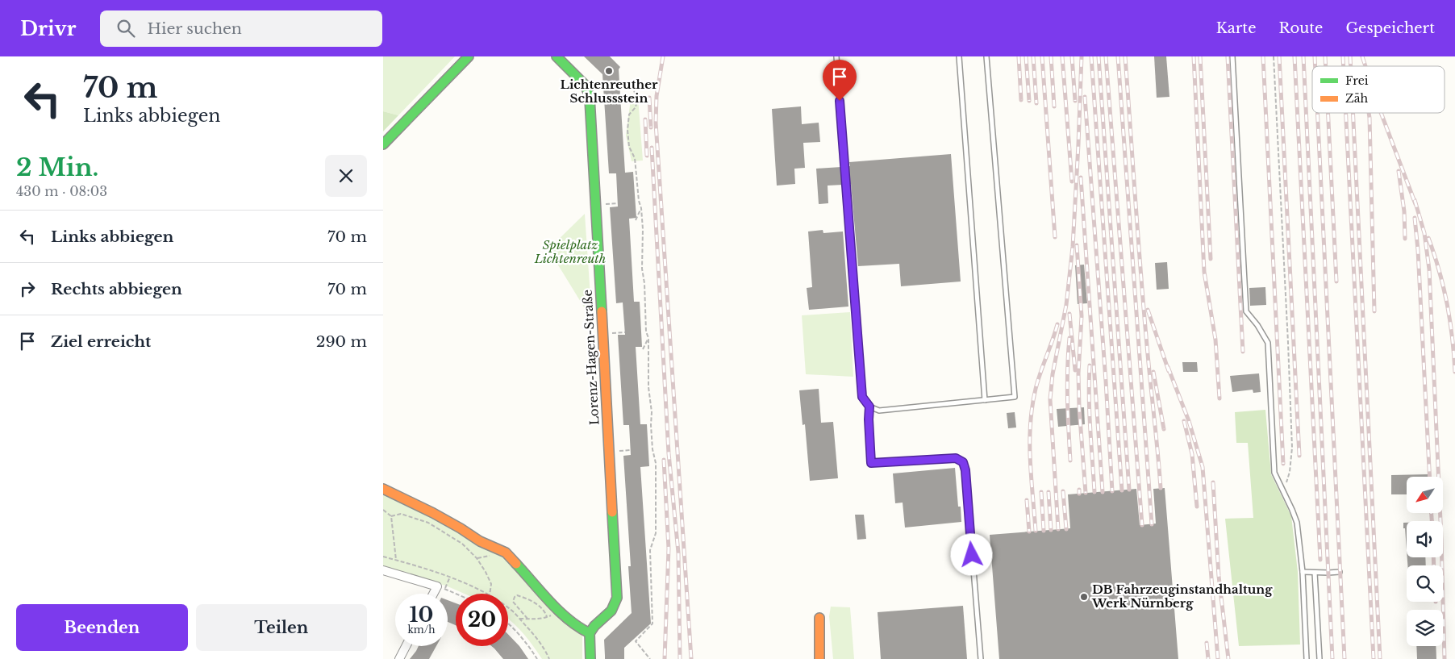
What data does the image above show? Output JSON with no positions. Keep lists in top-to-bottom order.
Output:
{
  "streets": {
    "street": ["Lorenz-Hagen-Straße"]
  },
  "parks": ["Spielplatz Lichtenreuth"],
  "places": ["Lichtenreuther Schlussstein", "DB Fahrzeuginstandhaltung Werk Nürnberg"],
  "legend": ["Frei", "Zäh"],
  "north": "bottom left",
  "page": {
    "header": "Drivr",
    "search": "Hier suchen",
    "nav": ["Karte", "Route", "Gespeichert"],
    "turn": ["70 m", "Links abbiegen"],
    "heading": ["2 Min.", "430 m · 08:03"],
    "list": [
      {
        "name": "Links abbiegen",
        "value": "70 m"
      },
      {
        "name": "Rechts abbiegen",
        "value": "70 m"
      },
      {
        "name": "Ziel erreicht",
        "value": "290 m"
      }
    ],
    "speed": "10 km/h",
    "limit": "20",
    "buttons": ["Beenden", "Teilen"]
  }
}
